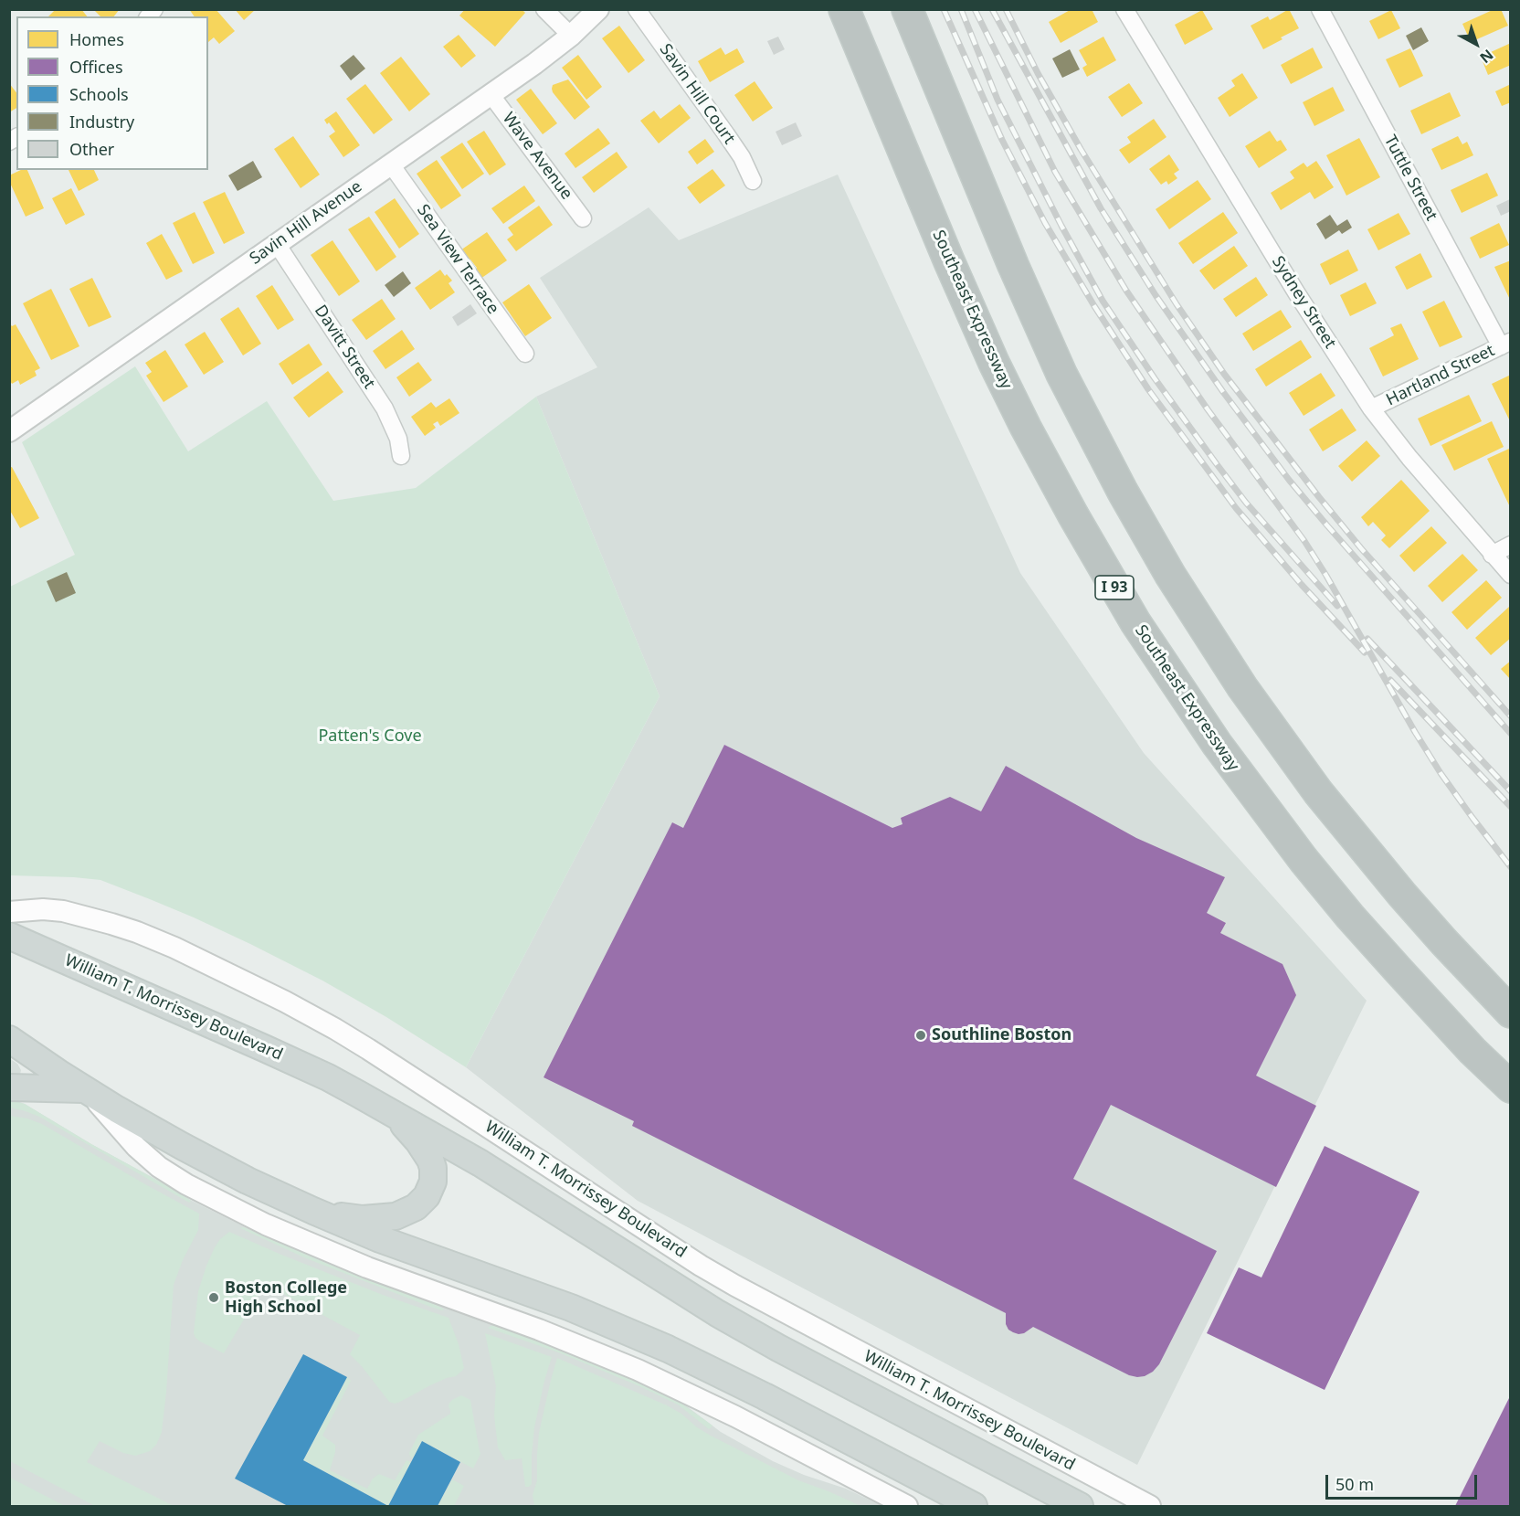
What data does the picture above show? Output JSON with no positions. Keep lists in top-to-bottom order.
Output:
{
  "streets": {
    "highway": ["Southeast Expressway", "I 93"],
    "main road": ["William T. Morrissey Boulevard"],
    "street": [
      "Savin Hill Court",
      "Wave Avenue",
      "Tuttle Street",
      "Savin Hill Avenue",
      "Sea View Terrace",
      "Sydney Street",
      "Davitt Street",
      "Hartland Street"
    ]
  },
  "crossings": [
    ["Wave Avenue", "Savin Hill Avenue"],
    ["Tuttle Street", "Hartland Street"],
    ["Savin Hill Avenue", "Sea View Terrace"],
    ["Savin Hill Avenue", "Davitt Street"],
    ["Sydney Street", "Hartland Street"]
  ],
  "parks": ["Patten's Cove"],
  "places": ["Southline Boston", "Boston College High School"],
  "legend": [
    "Homes",
    "Offices",
    "Schools",
    "Industry",
    "Other"
  ],
  "scale_bar": "50 m",
  "north": "bottom right"
}
